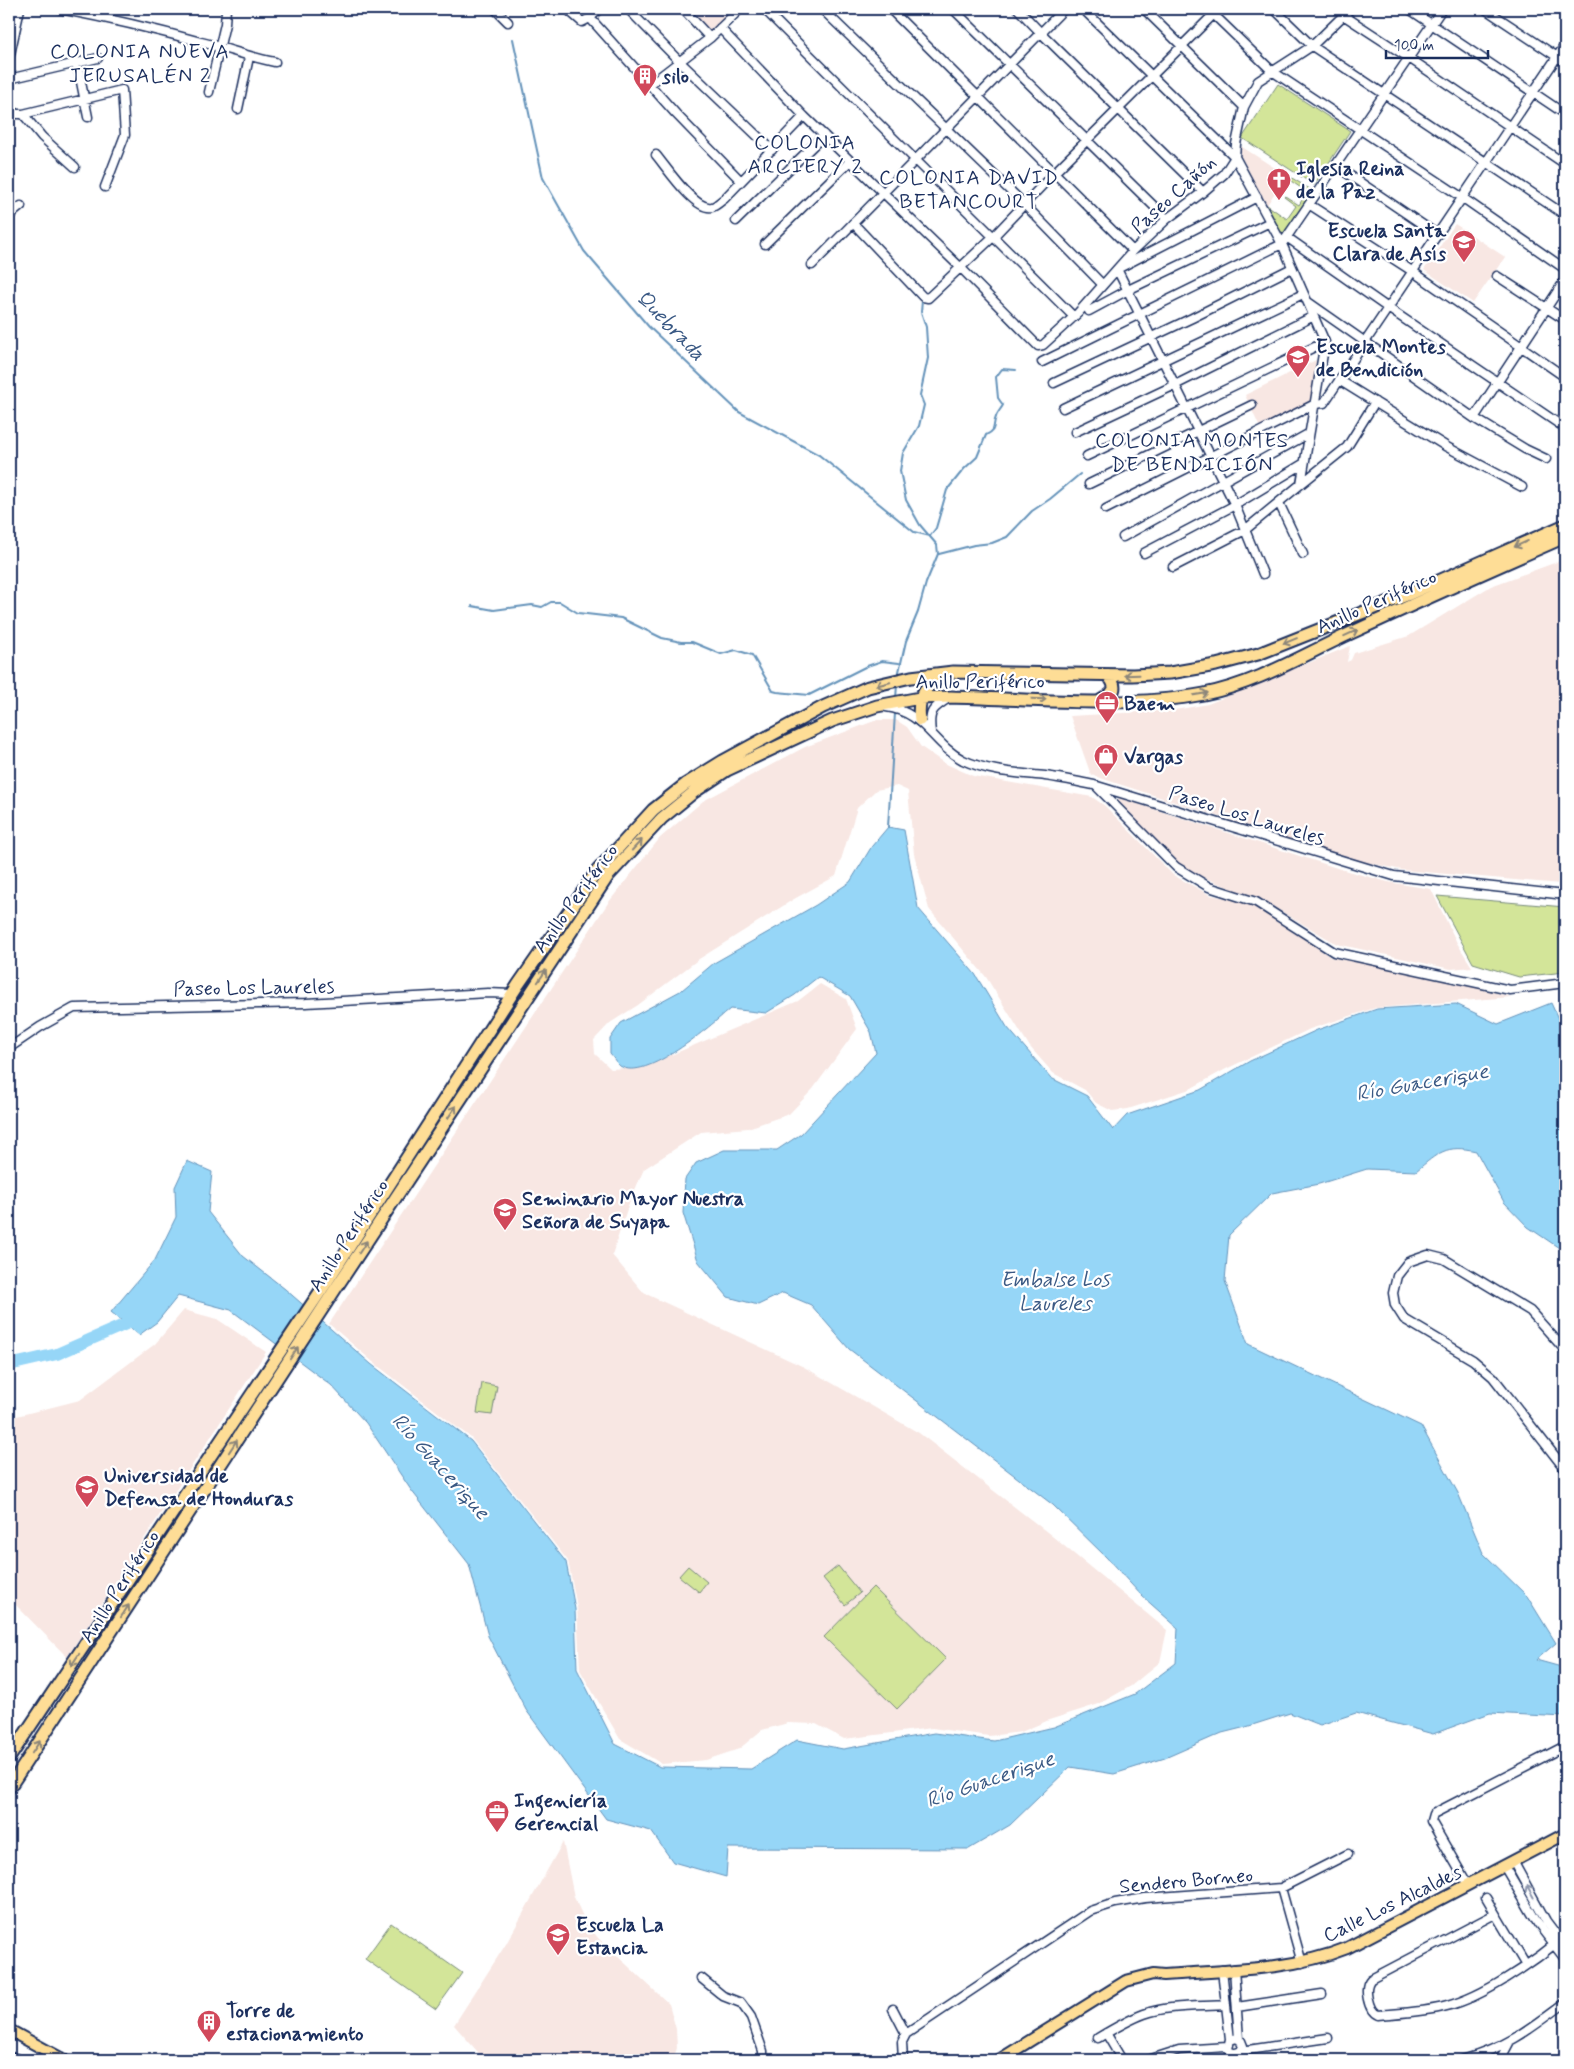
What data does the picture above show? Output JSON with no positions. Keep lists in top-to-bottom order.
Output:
{
  "streets": {
    "highway": ["Anillo Periférico"],
    "main road": ["Calle Los Alcaldes"],
    "street": ["Paseo Cañón", "Paseo Los Laureles", "Sendero Borneo"]
  },
  "crossings": [
    ["Anillo Periférico", "Paseo Los Laureles"],
    ["Sendero Borneo", "Calle Los Alcaldes"]
  ],
  "districts": [
    "COLONIA NUEVA JERUSALÉN 2",
    "COLONIA ARCIERY 2",
    "COLONIA DAVID BETANCOURT",
    "COLONIA MONTES DE BENDICIÓN"
  ],
  "water": ["Quebrada", "Río Guacerique", "Embalse Los Laureles"],
  "places": {
    "building": ["silo", "Torre de estacionamiento"],
    "church": ["Iglesia Reina de la Paz"],
    "school or university": [
      "Escuela Santa Clara de Asís",
      "Escuela Montes de Bendición",
      "Seminario Mayor Nuestra Señora de Suyapa",
      "Universidad de Defensa de Honduras",
      "Escuela La Estancia"
    ],
    "office": ["Baem", "Ingeniería Gerencial"],
    "shop": ["Vargas"]
  },
  "scale_bar": "100 m"
}
